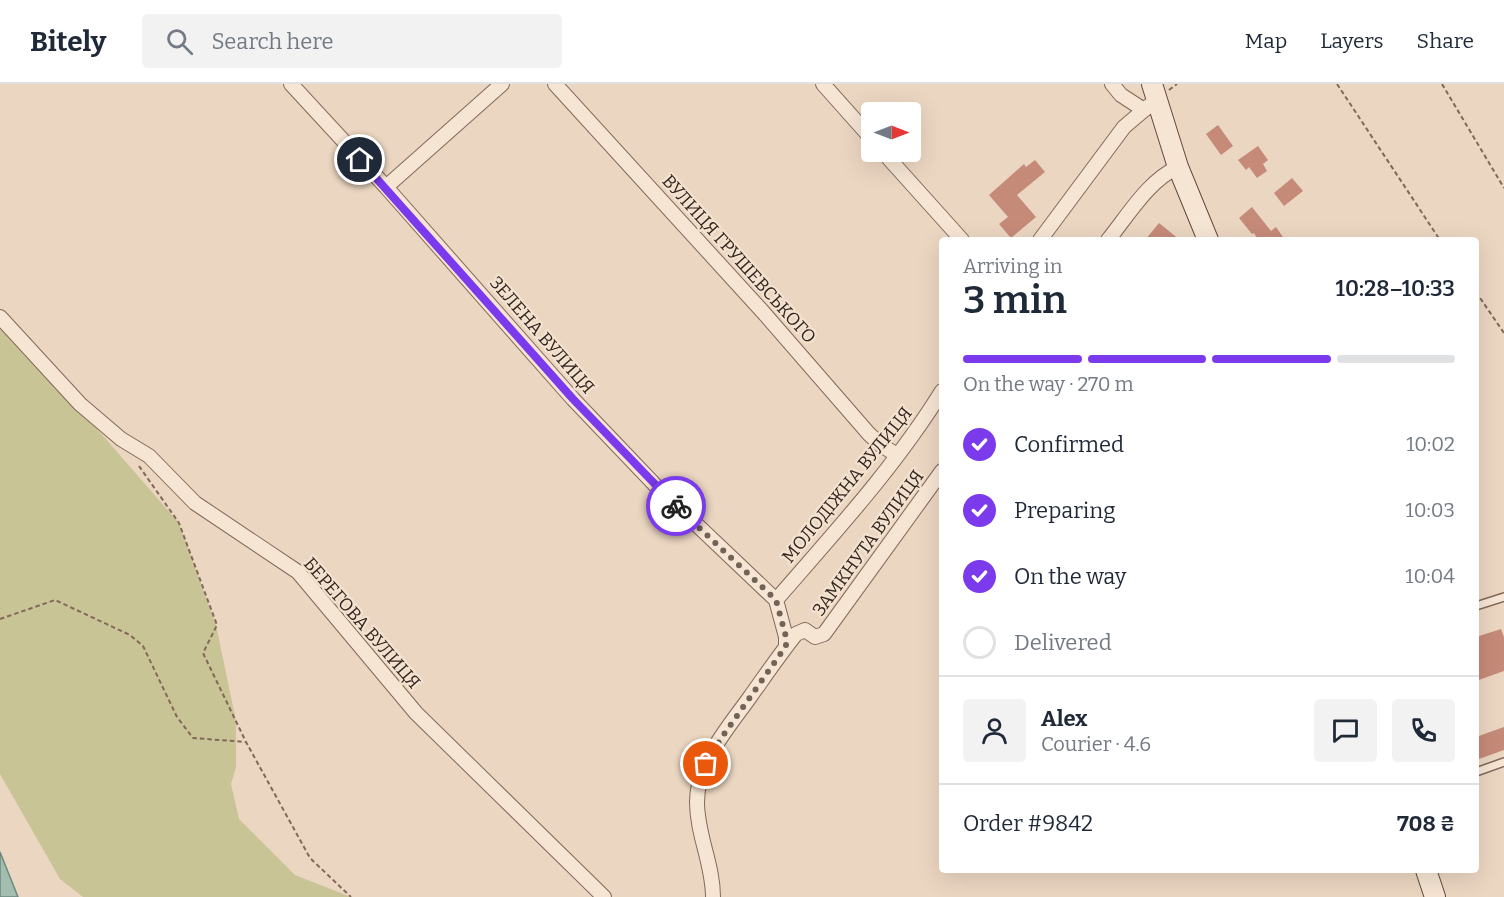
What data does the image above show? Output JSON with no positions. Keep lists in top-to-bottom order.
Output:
{
  "streets": {
    "street": [
      "ВУЛИЦЯ ГРУШЕВСЬКОГО",
      "ЗЕЛЕНА ВУЛИЦЯ",
      "МОЛОДІЖНА ВУЛИЦЯ",
      "ЗАМКНУТА ВУЛИЦЯ",
      "БЕРЕГОВА ВУЛИЦЯ"
    ]
  },
  "crossings": [
    ["ВУЛИЦЯ ГРУШЕВСЬКОГО", "МОЛОДІЖНА ВУЛИЦЯ"],
    ["ЗЕЛЕНА ВУЛИЦЯ", "МОЛОДІЖНА ВУЛИЦЯ"]
  ],
  "north": "right",
  "page": {
    "header": "Bitely",
    "search": "Search here",
    "nav": ["Map", "Layers", "Share"],
    "heading": ["3 min", "Arriving in", "10:28–10:33"],
    "panel": [
      "Alex",
      "Courier · 4.6",
      "Order #9842",
      "708 ₴"
    ],
    "bar": "On the way · 270 m",
    "list": [
      ["Confirmed", "10:02"],
      ["Preparing", "10:03"],
      ["On the way", "10:04"],
      "Delivered"
    ]
  }
}
